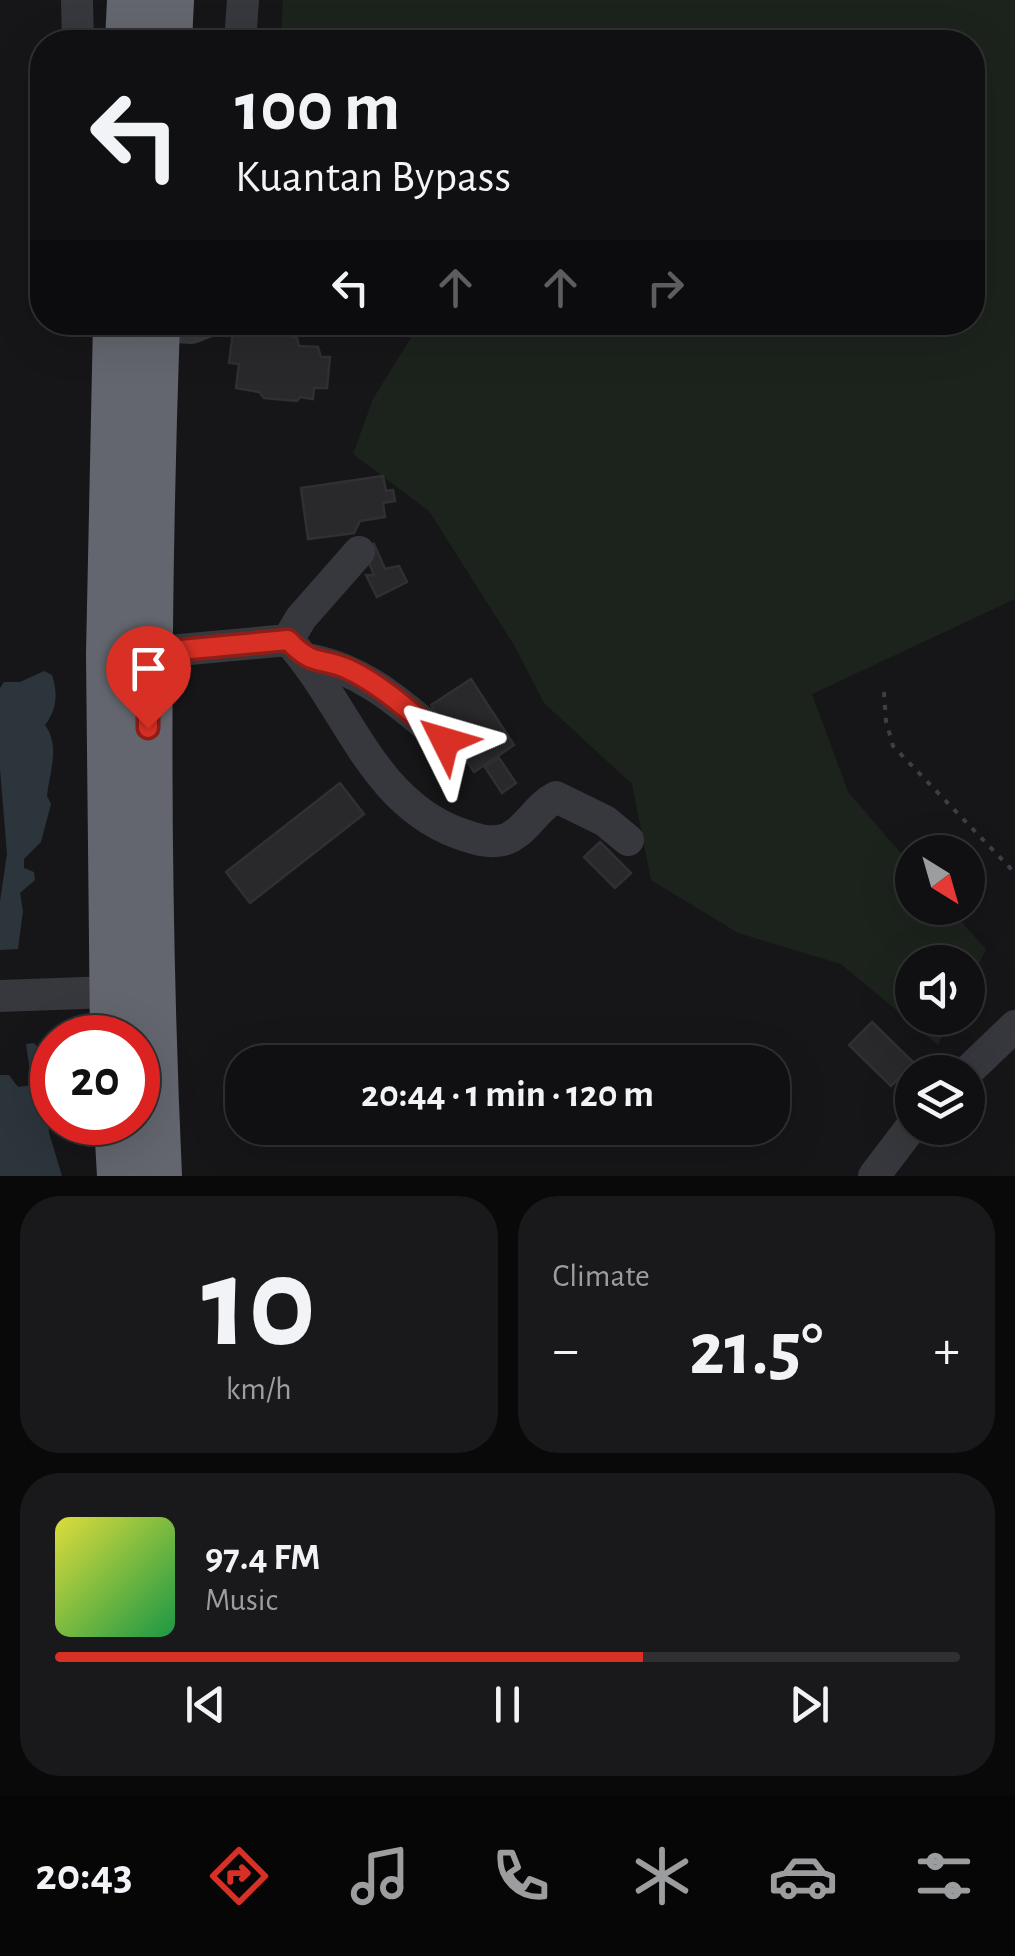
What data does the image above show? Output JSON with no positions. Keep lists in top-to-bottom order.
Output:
{
  "north": "bottom right",
  "page": {
    "turn": ["100 m", "Kuantan Bypass"],
    "limit": "20",
    "trip": "20:44 · 1 min · 120 m",
    "tile": [
      ["10", "km/h"],
      "Climate"
    ],
    "heat": ["−", "21.5°", "+"],
    "song": ["97.4 FM", "Music"],
    "tabs": "20:43"
  }
}
